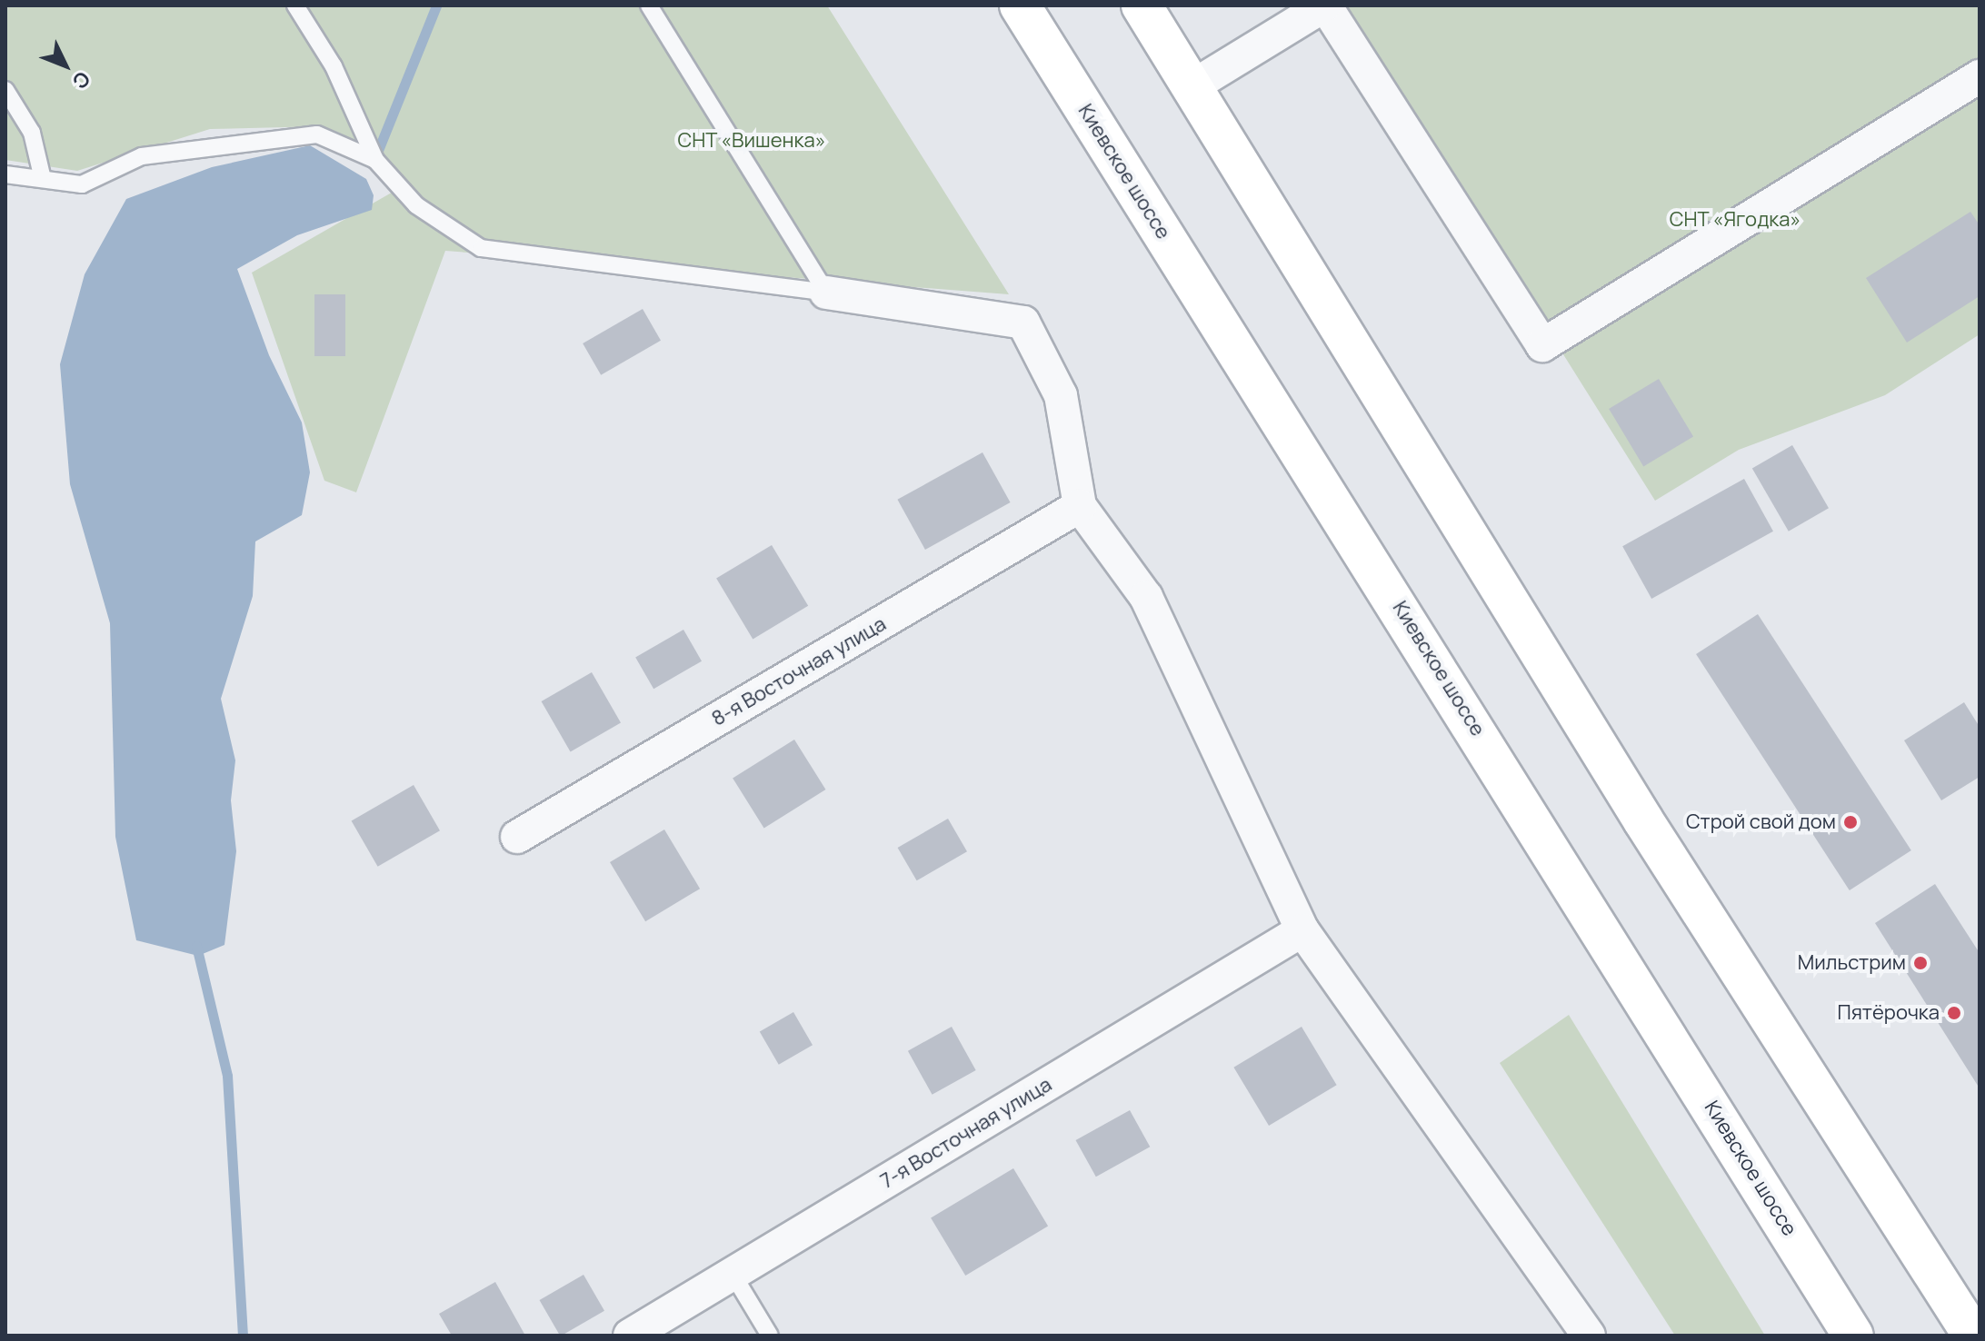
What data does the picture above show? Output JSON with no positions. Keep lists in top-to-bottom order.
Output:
{
  "streets": {
    "highway": ["Киевское шоссе"],
    "street": ["8-я Восточная улица", "7-я Восточная улица"]
  },
  "parks": ["СНТ «Вишенка»", "СНТ «Ягодка»"],
  "places": ["Строй свой дом", "Мильстрим", "Пятёрочка"],
  "north": "bottom right"
}
